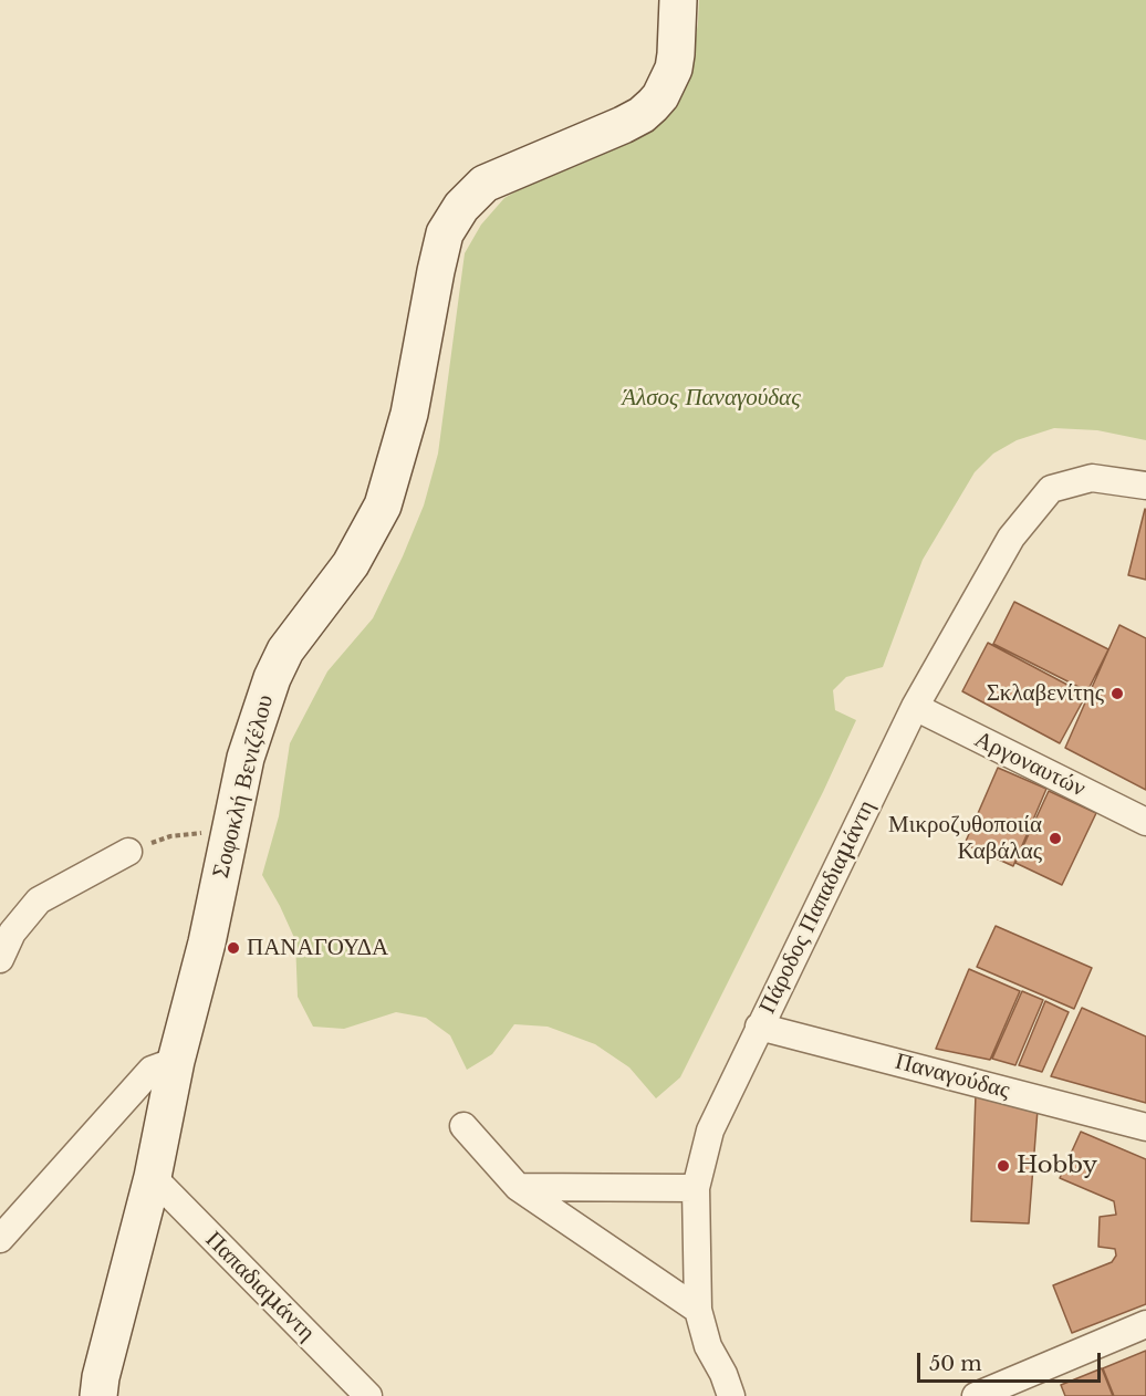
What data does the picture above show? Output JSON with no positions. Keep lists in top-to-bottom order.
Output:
{
  "streets": {
    "street": [
      "Αργοναυτών",
      "Σοφοκλή Βενιζέλου",
      "Πάροδος Παπαδιαμάντη",
      "Παναγούδας",
      "Παπαδιαμάντη"
    ]
  },
  "crossings": [
    ["Αργοναυτών", "Πάροδος Παπαδιαμάντη"],
    ["Σοφοκλή Βενιζέλου", "Παπαδιαμάντη"],
    ["Πάροδος Παπαδιαμάντη", "Παναγούδας"]
  ],
  "parks": ["Άλσος Παναγούδας"],
  "places": [
    "Σκλαβενίτης",
    "Μικροζυθοποιία Καβάλας",
    "ΠΑΝΑΓΟΥΔΑ",
    "Hobby"
  ],
  "scale_bar": "50 m"
}
